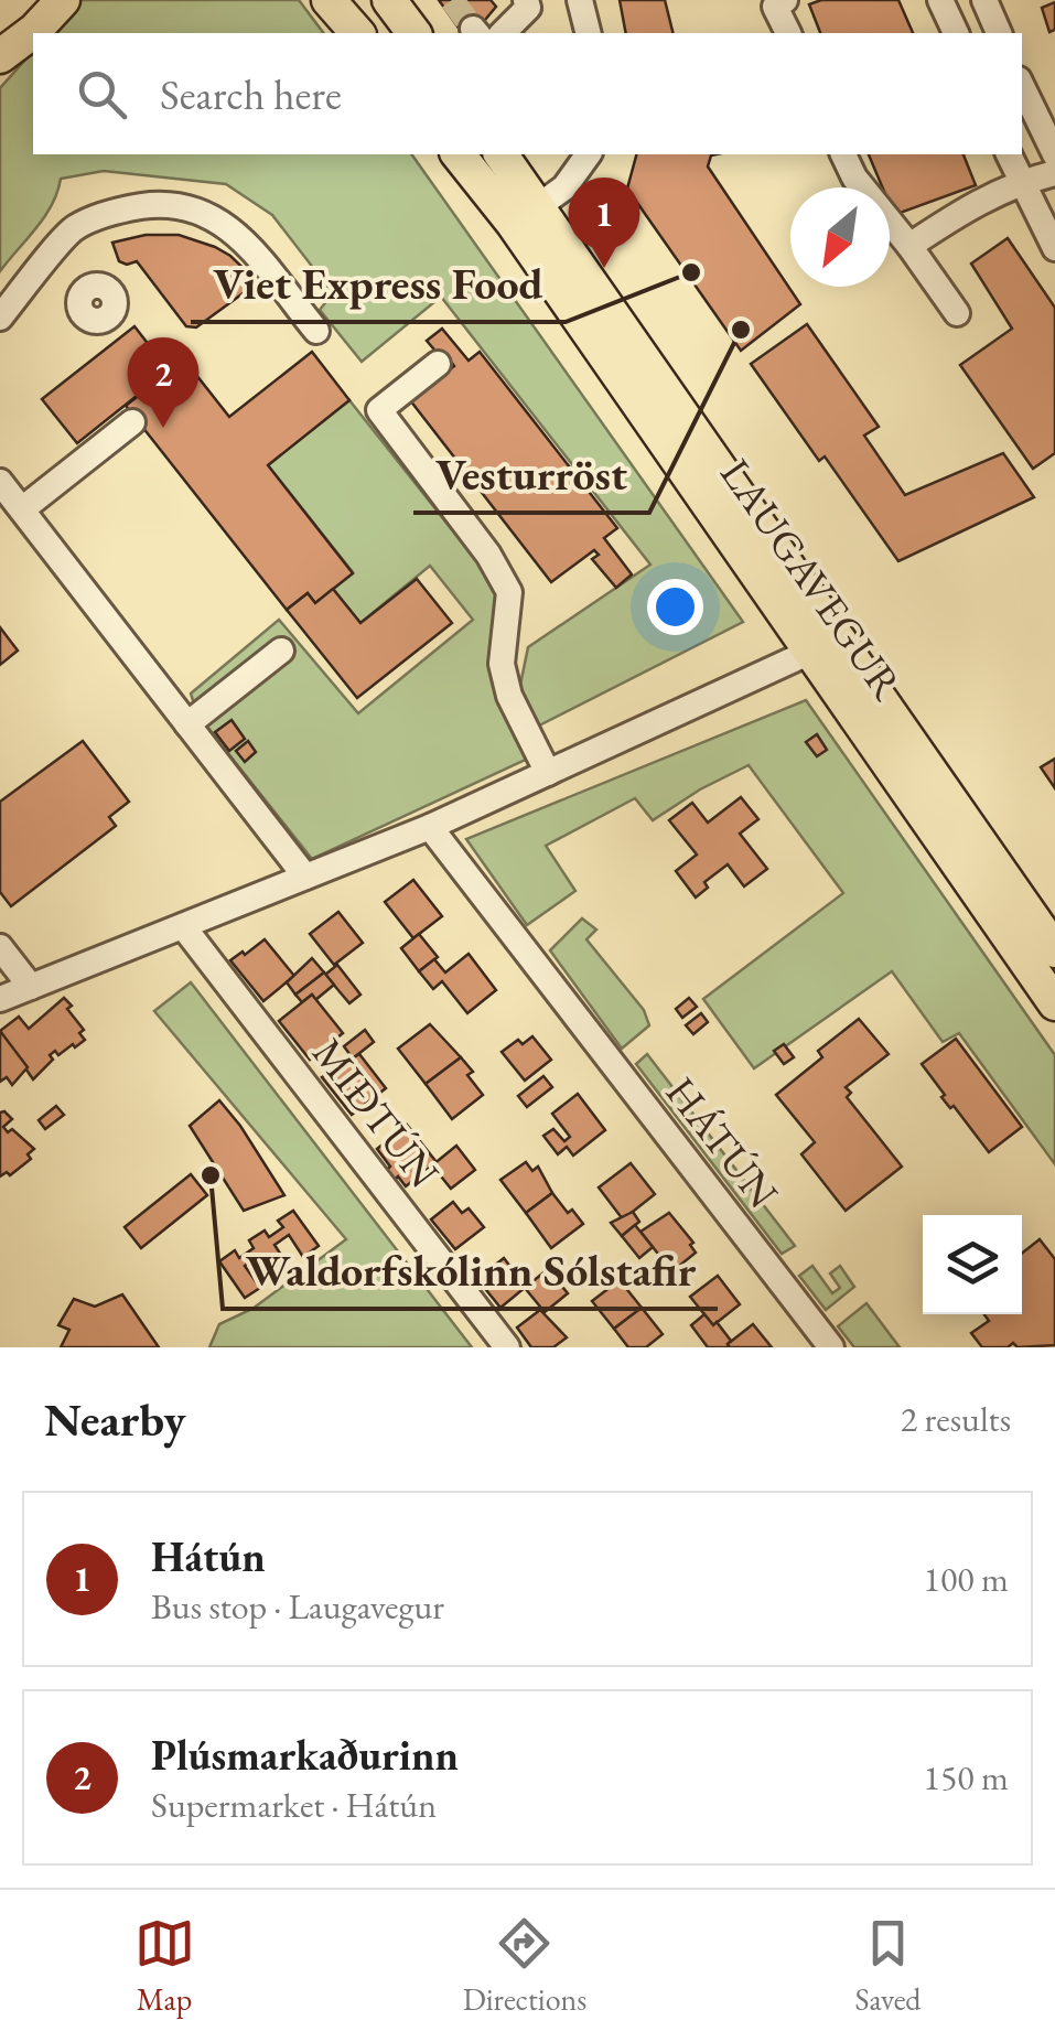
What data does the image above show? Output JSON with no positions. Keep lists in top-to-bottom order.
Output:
{
  "streets": {
    "main road": ["LAUGAVEGUR"],
    "street": ["MIÐTÚN", "HÁTÚN"]
  },
  "places": ["Viet Express Food", "Vesturröst", "Waldorfskólinn Sólstafir"],
  "north": "bottom left",
  "page": {
    "search": "Search here",
    "pins": ["1", "2"],
    "heading": ["Nearby", "2 results"],
    "list": [
      {
        "mark": "1",
        "name": "Hátún",
        "note": "Bus stop · Laugavegur",
        "value": "100 m"
      },
      {
        "mark": "2",
        "name": "Plúsmarkaðurinn",
        "note": "Supermarket · Hátún",
        "value": "150 m"
      }
    ],
    "nav": ["Map", "Directions", "Saved"]
  }
}
